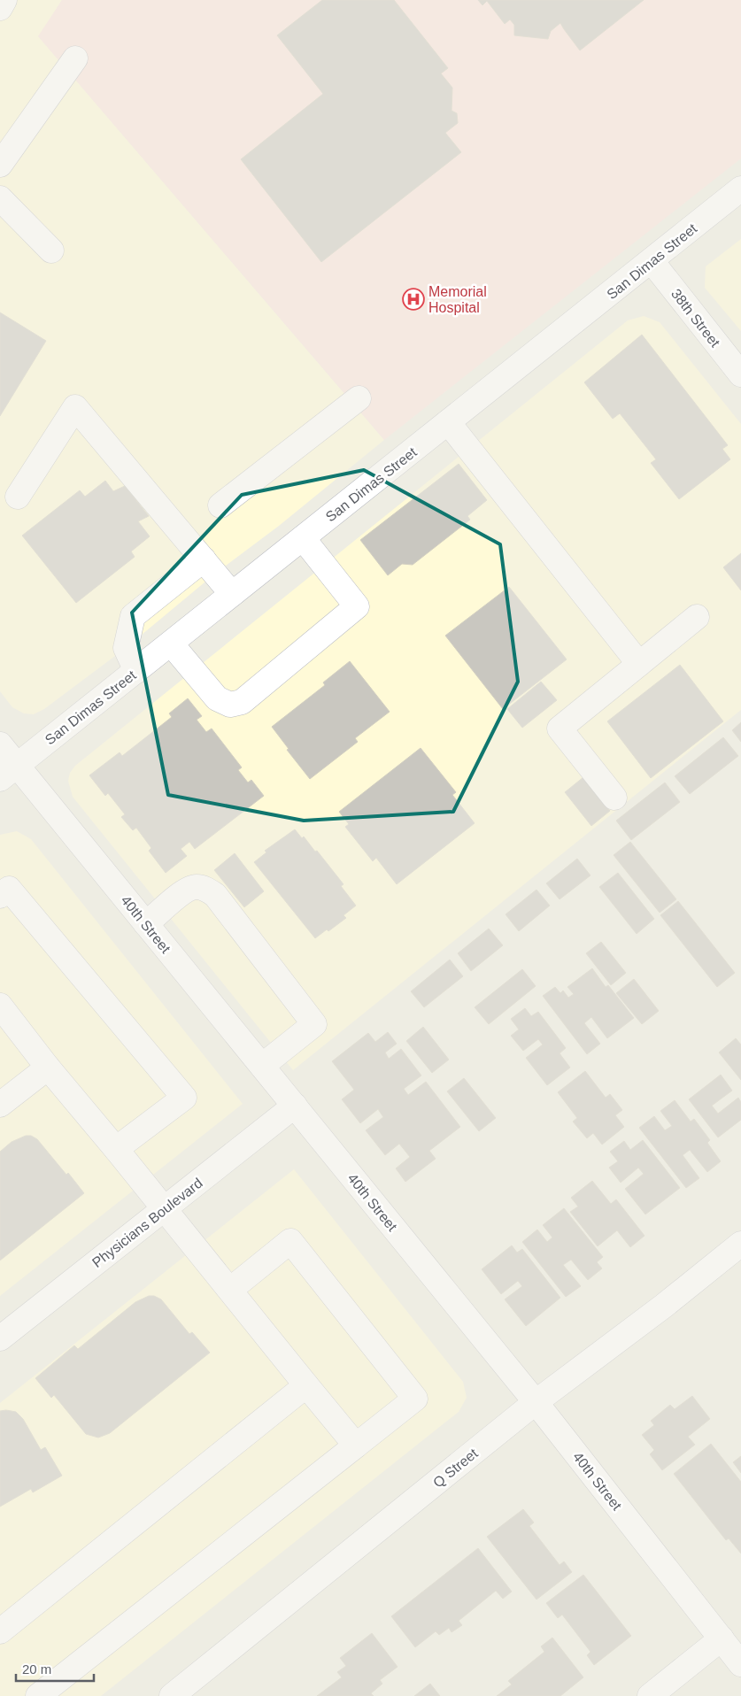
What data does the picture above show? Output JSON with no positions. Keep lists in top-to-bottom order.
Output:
{
  "streets": {
    "street": [
      "San Dimas Street",
      "38th Street",
      "40th Street",
      "Physicians Boulevard",
      "Q Street"
    ]
  },
  "crossings": [
    ["San Dimas Street", "38th Street"],
    ["San Dimas Street", "40th Street"],
    ["40th Street", "Physicians Boulevard"],
    ["40th Street", "Q Street"]
  ],
  "places": {
    "hospital": ["Memorial Hospital"]
  },
  "scale_bar": "20 m"
}
